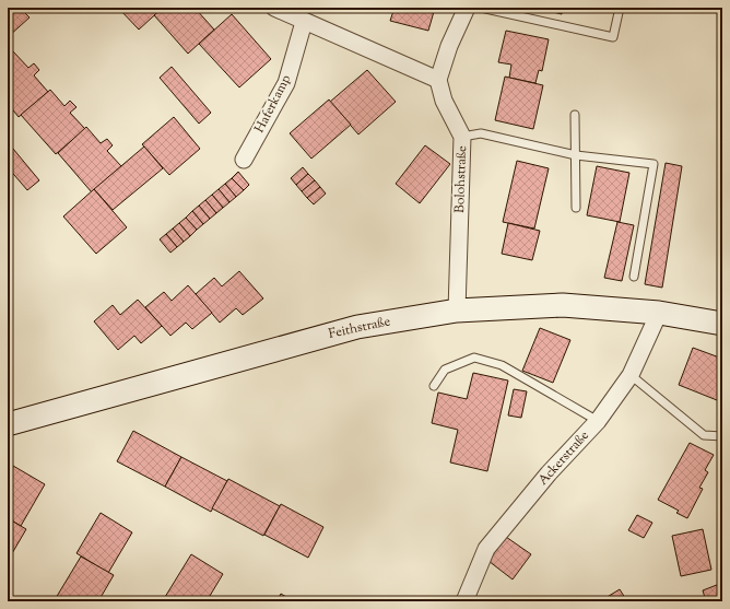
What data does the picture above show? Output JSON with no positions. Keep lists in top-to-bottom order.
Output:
{
  "streets": {
    "main road": ["Feithstraße"],
    "street": ["Haferkamp", "Bolohstraße", "Ackerstraße"]
  },
  "crossings": [
    ["Bolohstraße", "Feithstraße"],
    ["Feithstraße", "Ackerstraße"]
  ]
}
